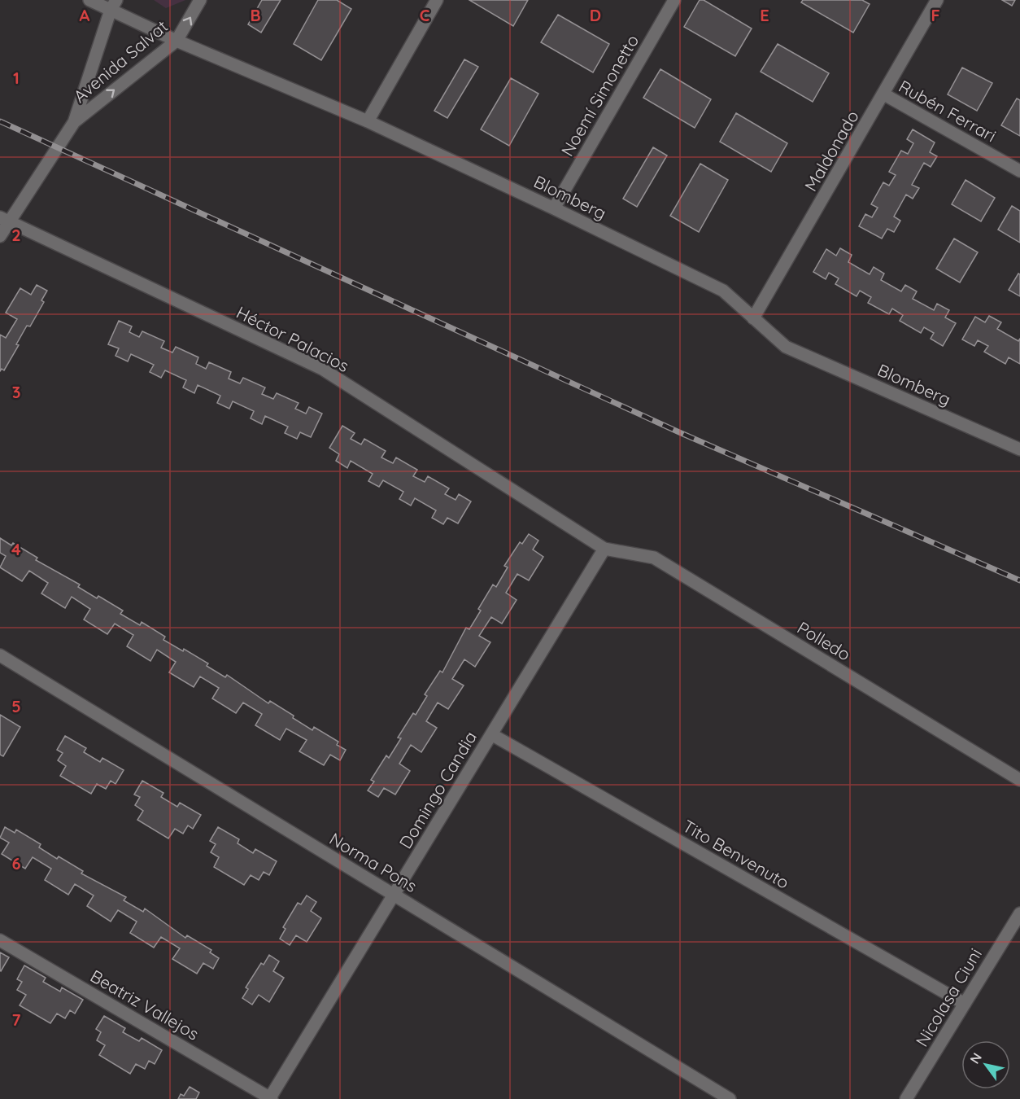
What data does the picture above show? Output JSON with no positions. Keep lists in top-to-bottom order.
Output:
{
  "streets": {
    "street": [
      "Avenida Salvat",
      "Noemí Simonetto",
      "Rubén Ferrari",
      "Maldonado",
      "Blomberg",
      "Héctor Palacios",
      "Polledo",
      "Domingo Candia",
      "Tito Benvenuto",
      "Norma Pons",
      "Nicolasa Ciuni",
      "Beatriz Vallejos"
    ]
  },
  "crossings": [
    ["Avenida Salvat", "Blomberg"],
    ["Avenida Salvat", "Héctor Palacios"],
    ["Noemí Simonetto", "Blomberg"],
    ["Rubén Ferrari", "Maldonado"],
    ["Maldonado", "Blomberg"],
    ["Héctor Palacios", "Polledo"],
    ["Héctor Palacios", "Domingo Candia"],
    ["Polledo", "Domingo Candia"],
    ["Domingo Candia", "Tito Benvenuto"],
    ["Domingo Candia", "Norma Pons"],
    ["Domingo Candia", "Beatriz Vallejos"],
    ["Tito Benvenuto", "Nicolasa Ciuni"]
  ],
  "one_way": ["Avenida Salvat"],
  "north": "top left",
  "grid": {
    "columns": [
      "A",
      "B",
      "C",
      "D",
      "E",
      "F"
    ],
    "rows": [
      "1",
      "2",
      "3",
      "4",
      "5",
      "6",
      "7"
    ]
  }
}
